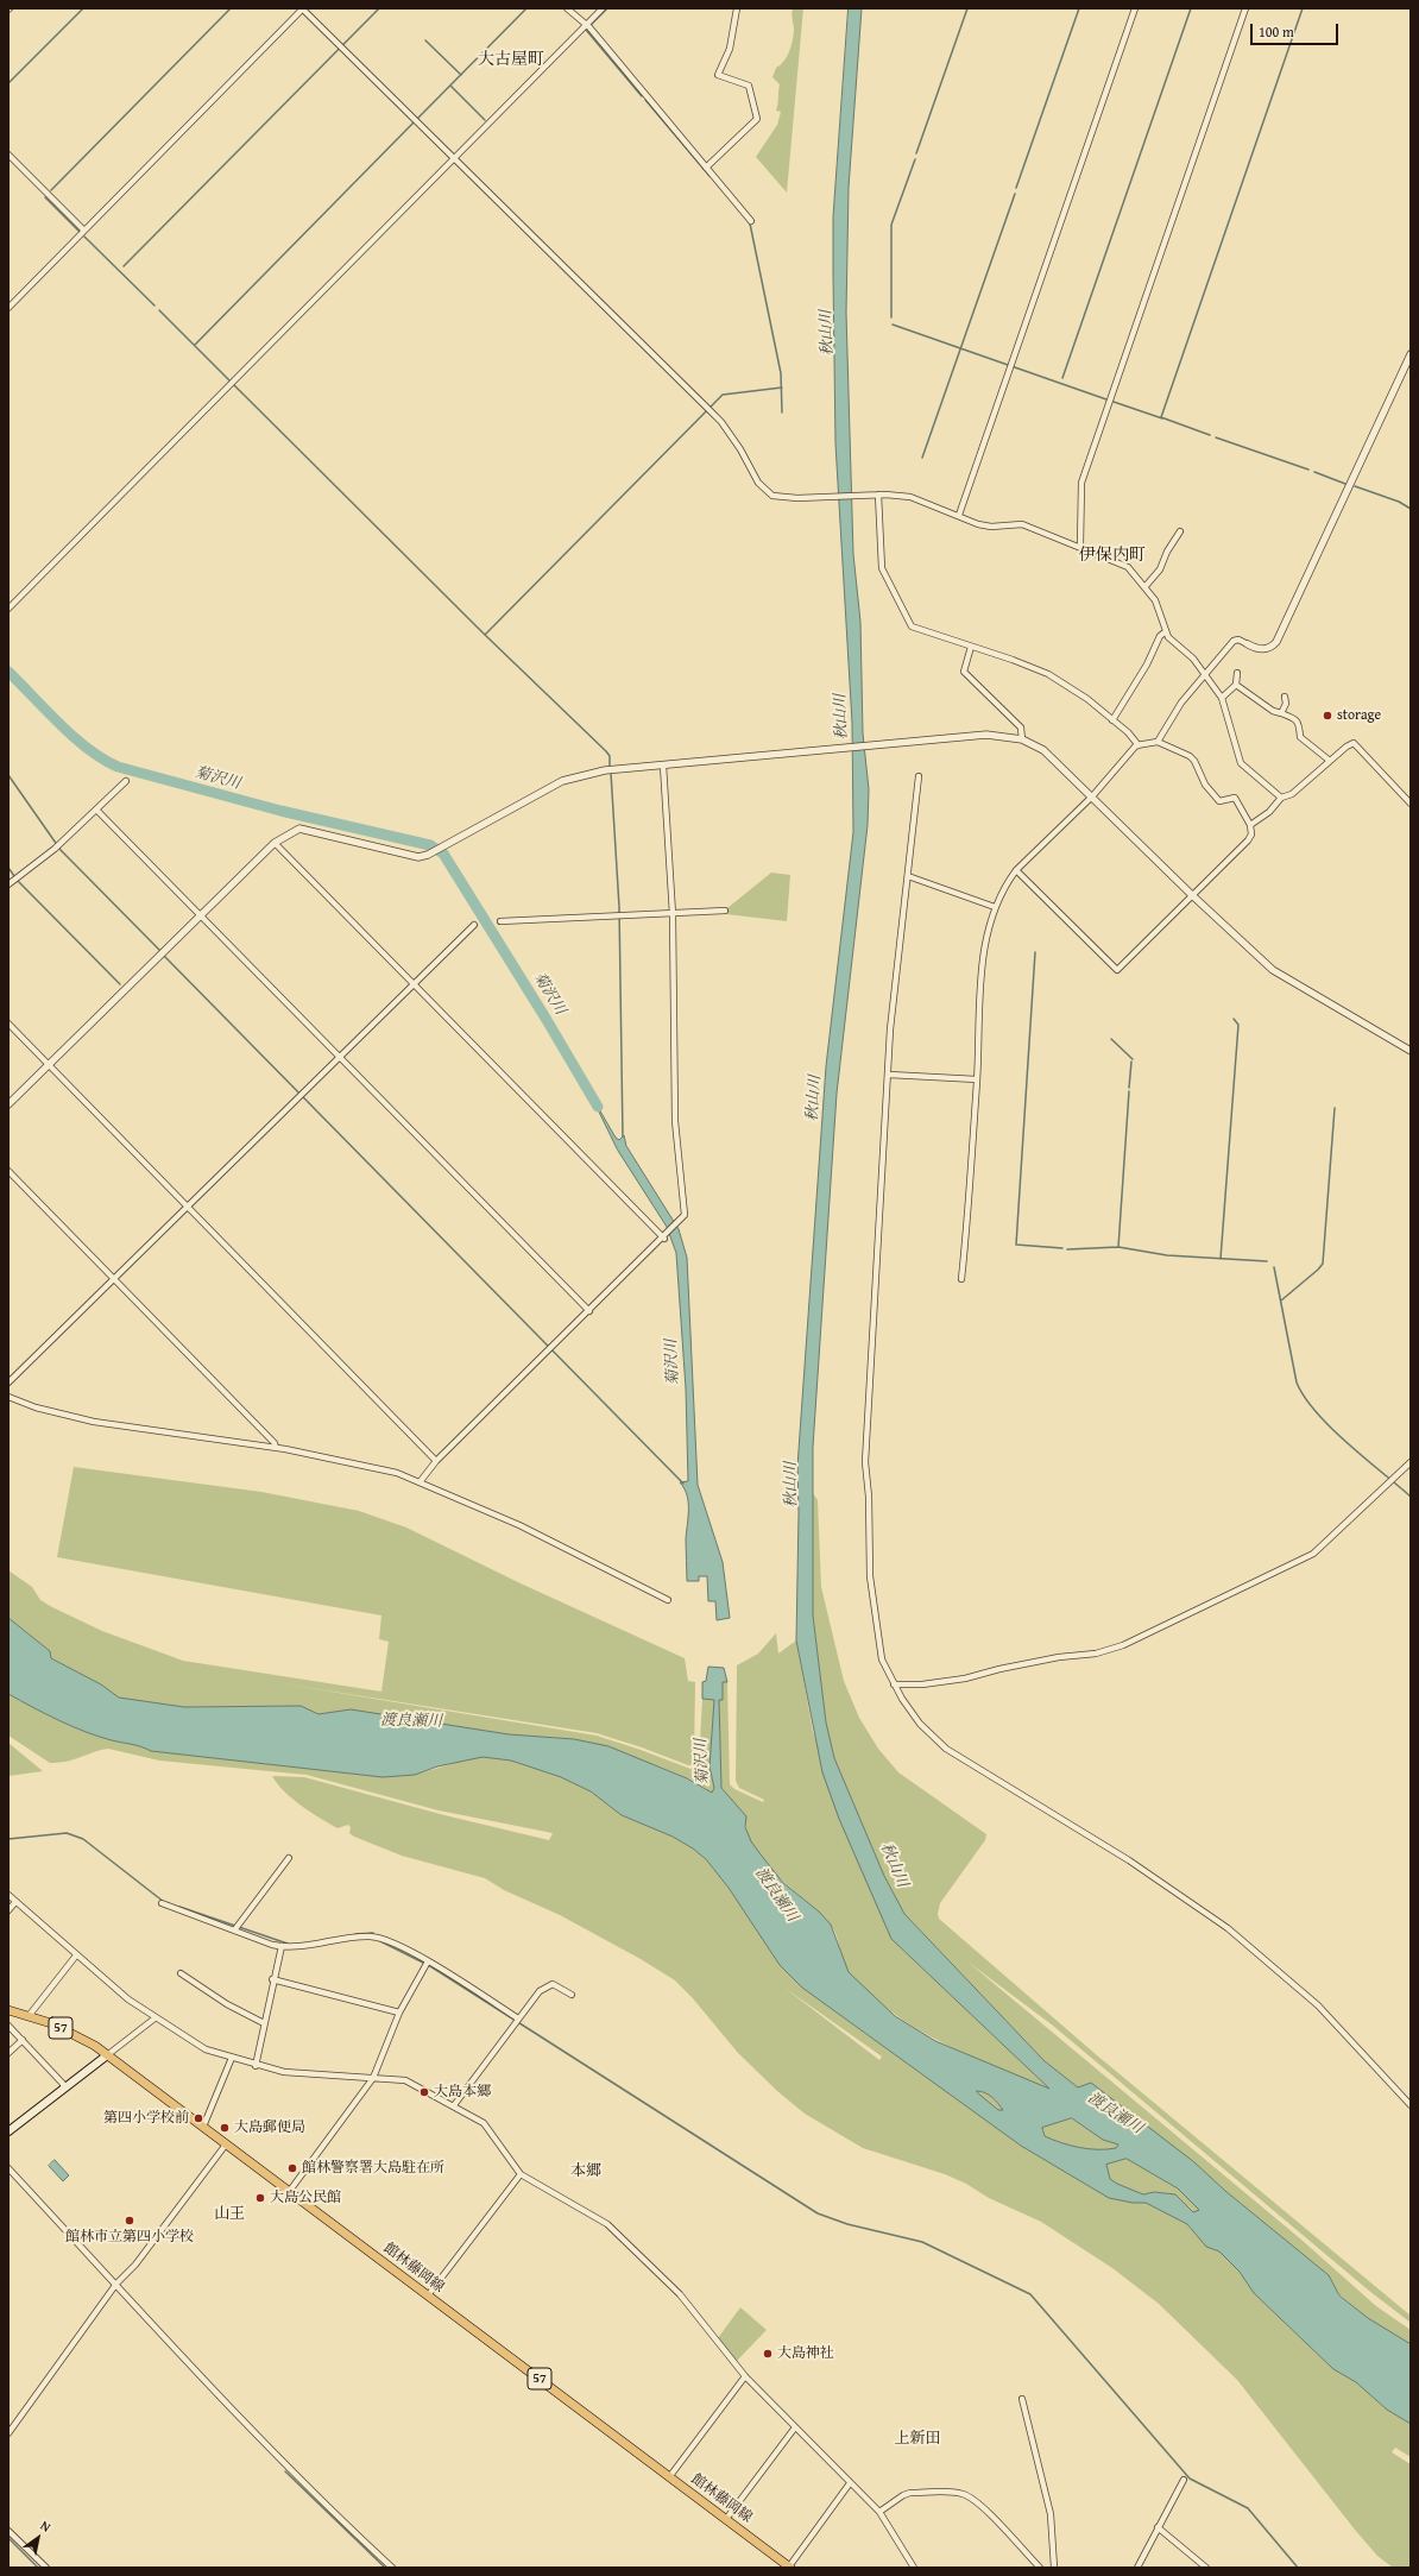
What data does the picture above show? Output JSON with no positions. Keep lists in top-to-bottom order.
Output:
{
  "streets": {
    "main road": ["57", "館林藤岡線"]
  },
  "districts": [
    "大古屋町",
    "伊保内町",
    "本郷",
    "山王",
    "上新田"
  ],
  "water": ["秋山川", "菊沢川", "渡良瀬川"],
  "places": [
    "storage",
    "大島本郷",
    "第四小学校前",
    "大島郵便局",
    "館林警察署大島駐在所",
    "大島公民館",
    "館林市立第四小学校",
    "大島神社"
  ],
  "scale_bar": "100 m",
  "north": "top right"
}
